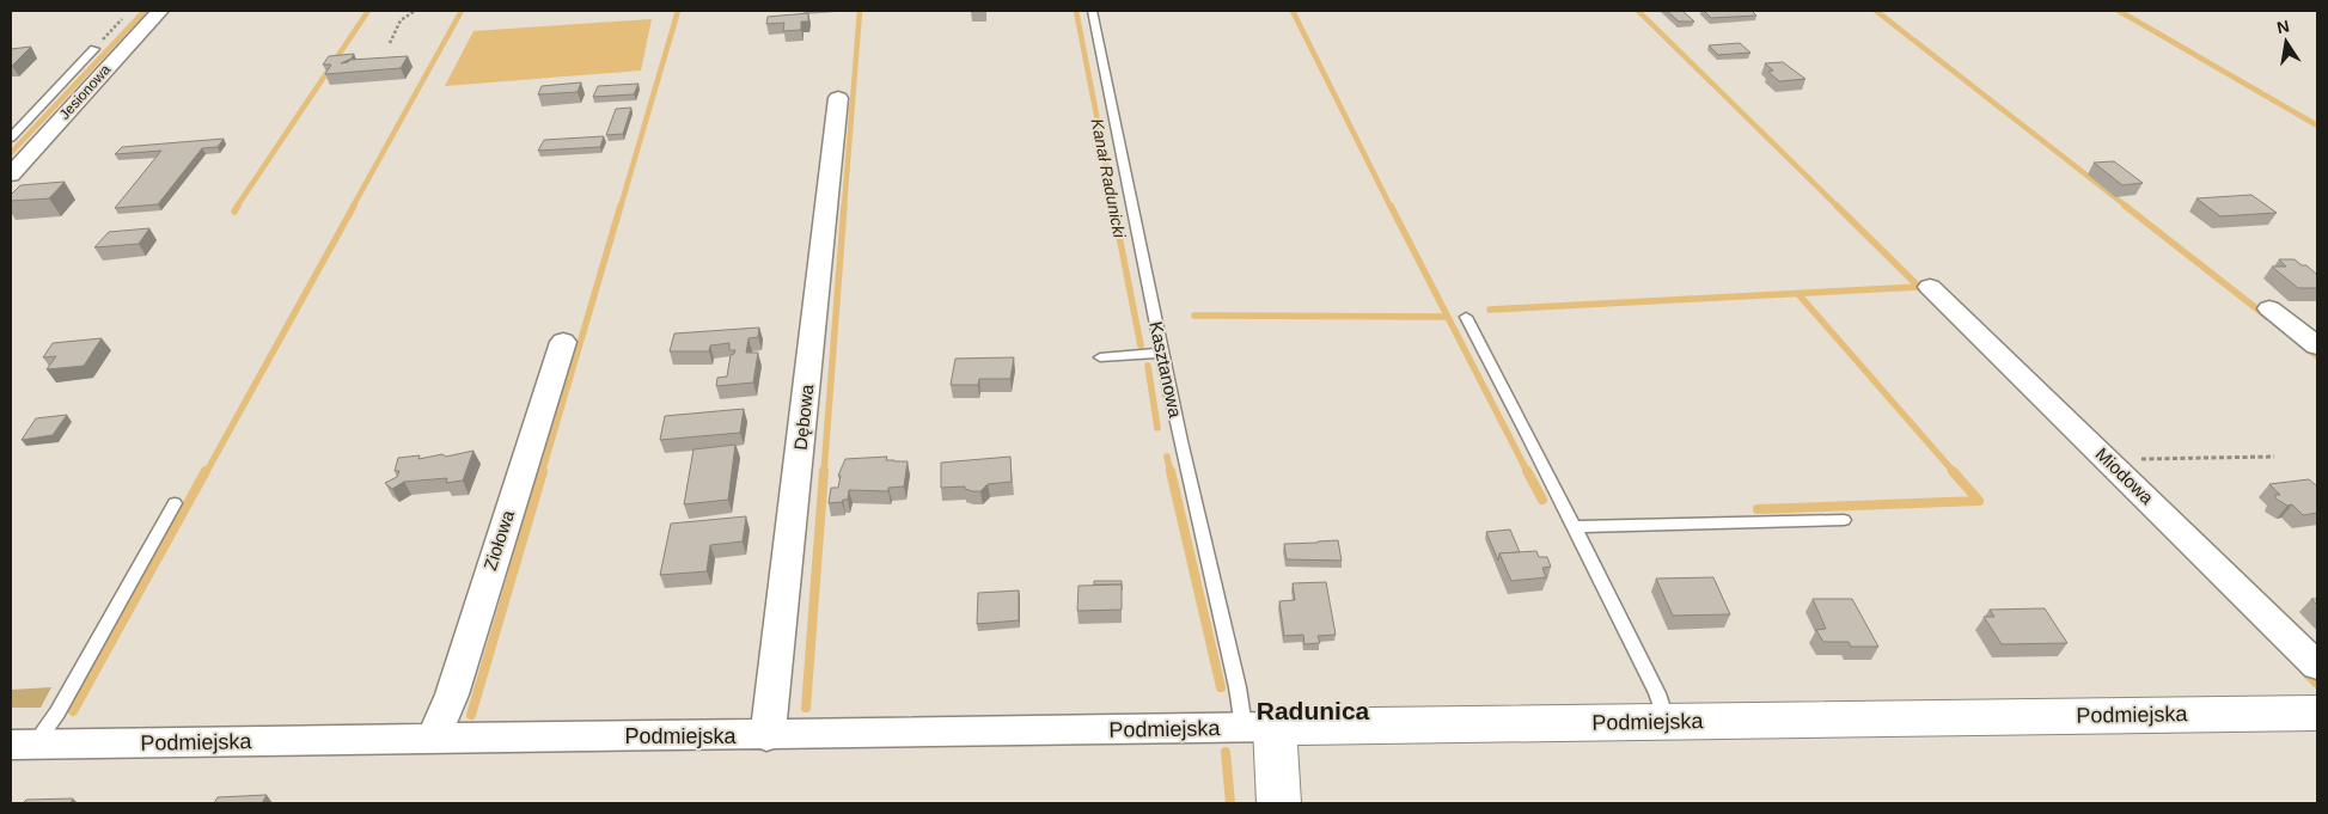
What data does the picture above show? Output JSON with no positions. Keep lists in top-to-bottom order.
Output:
{
  "streets": {
    "street": [
      "Jesionowa",
      "Dębowa",
      "Miodowa",
      "Ziołowa",
      "Podmiejska"
    ],
    "lane": ["Kasztanowa"]
  },
  "crossings": [
    ["Kasztanowa", "Podmiejska"],
    ["Dębowa", "Podmiejska"],
    ["Ziołowa", "Podmiejska"]
  ],
  "districts": ["Radunica"],
  "water": ["Kanał Radunicki"],
  "north": "top"
}
